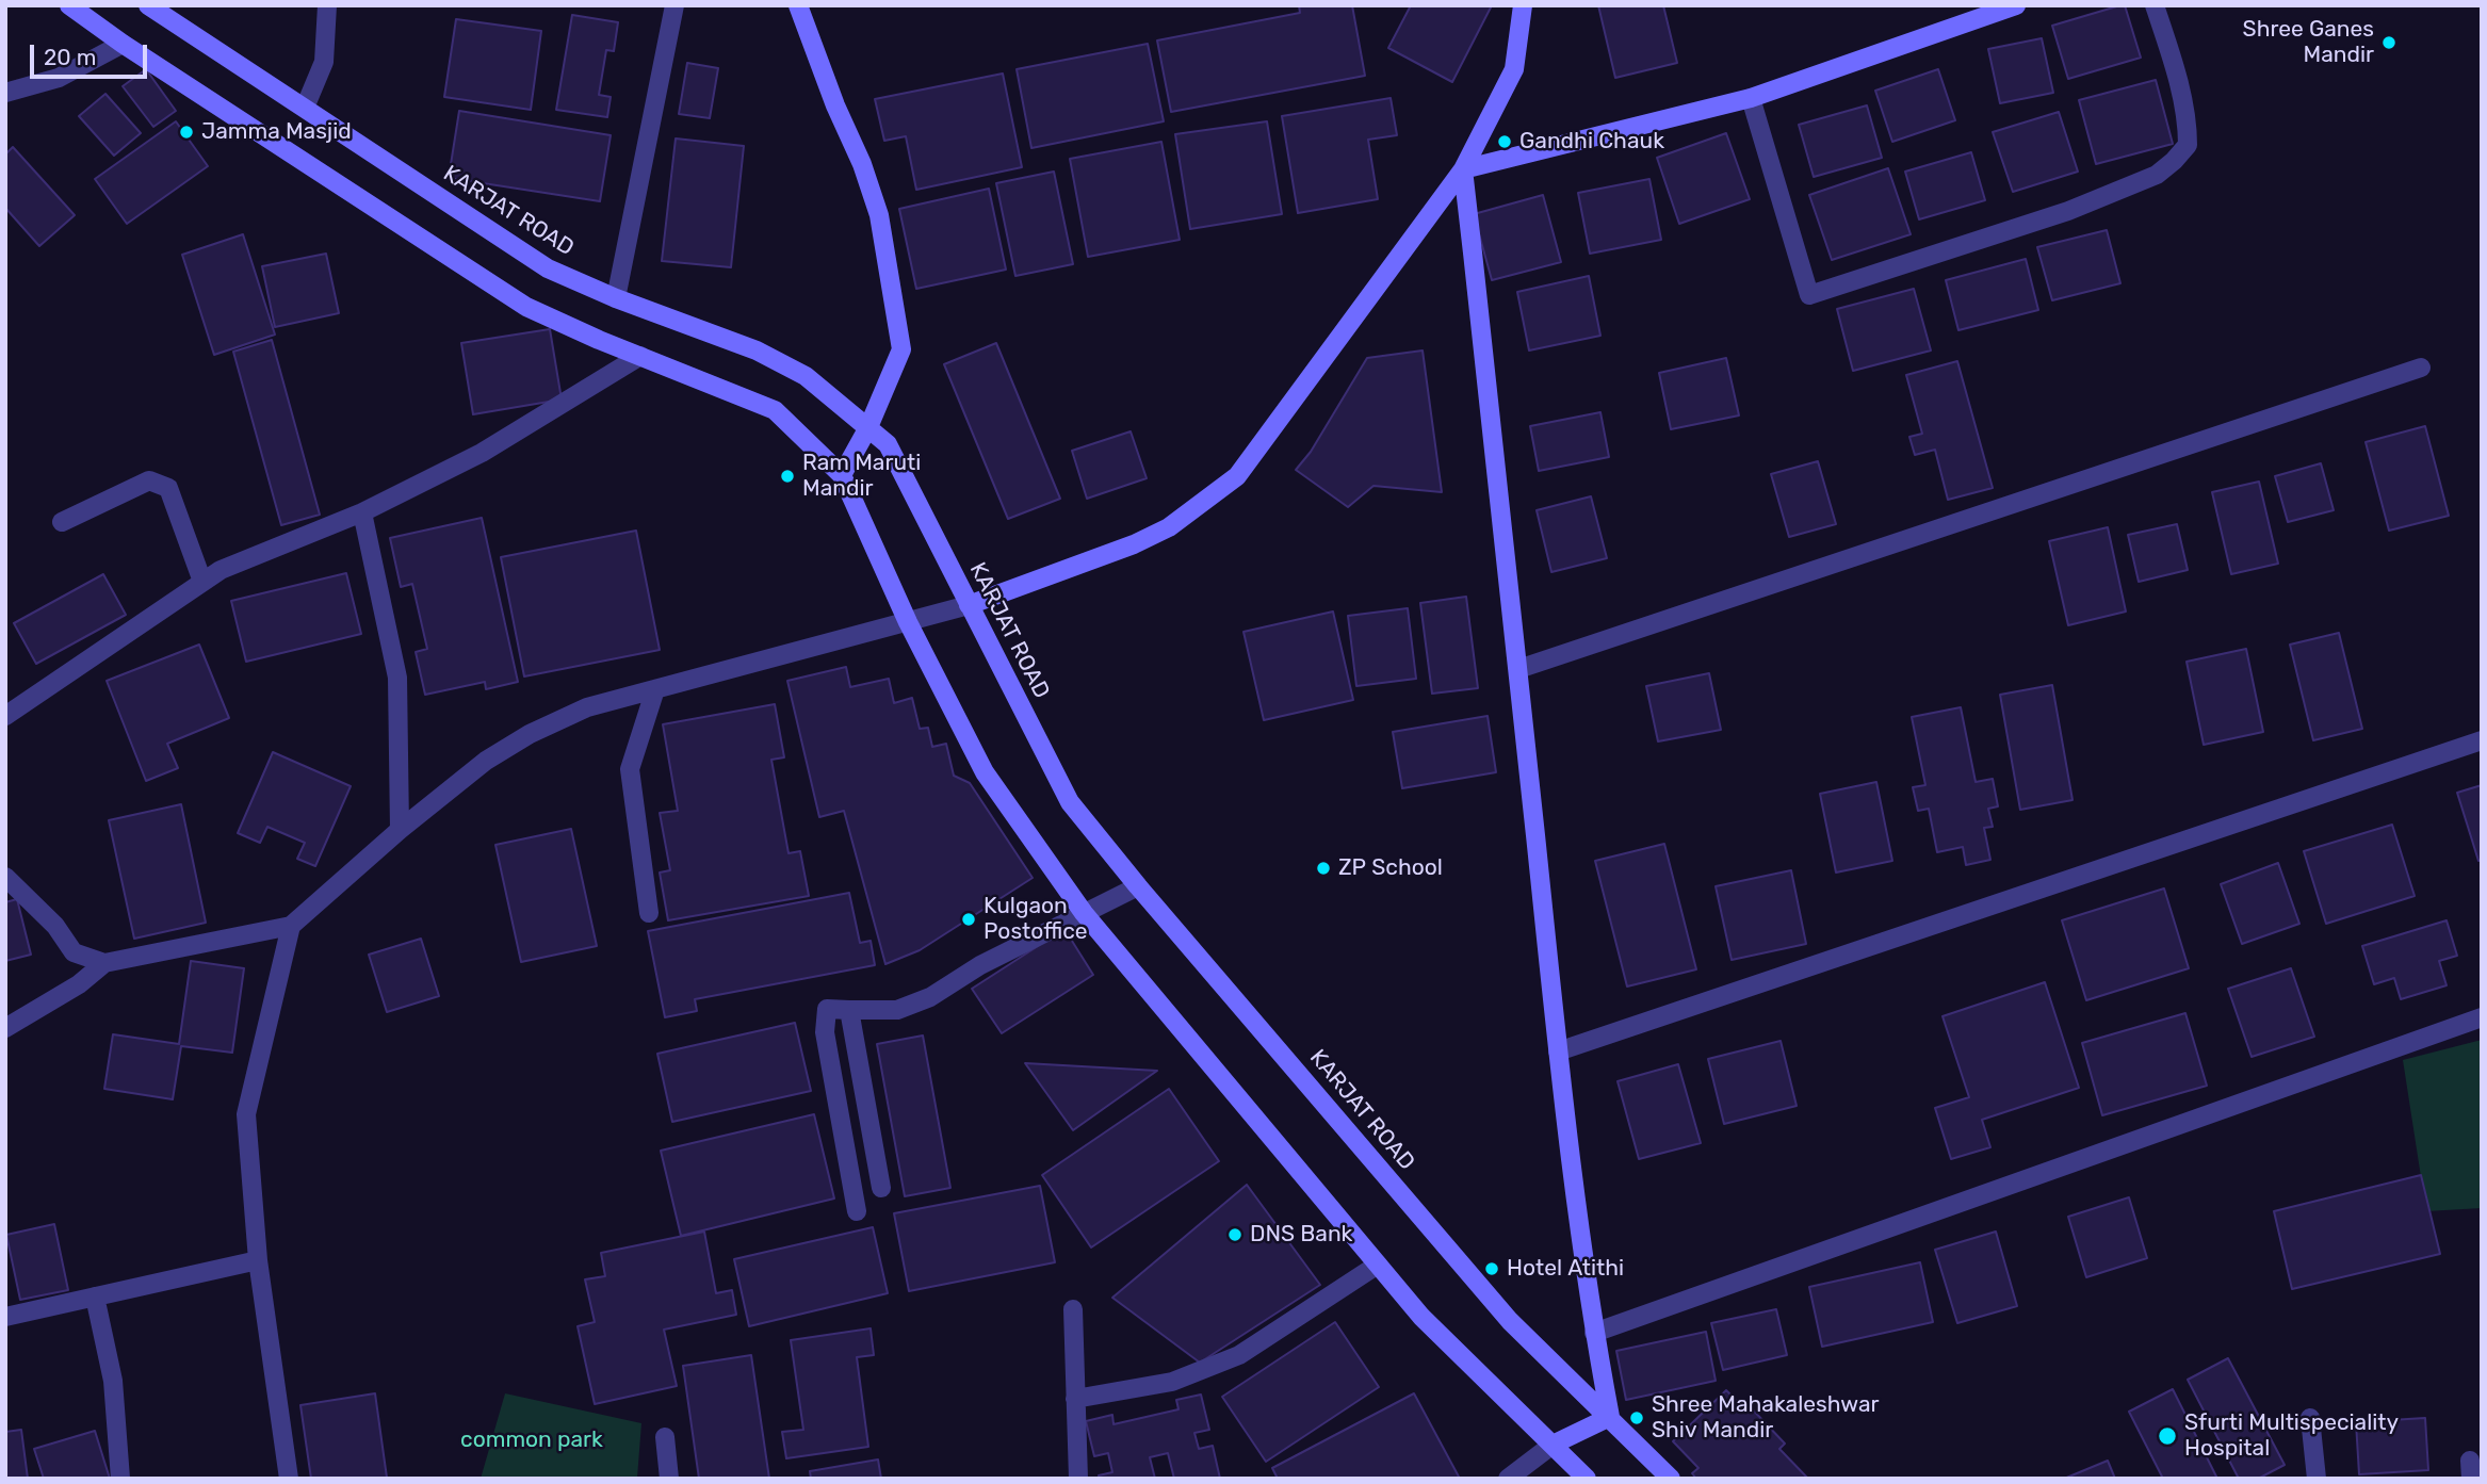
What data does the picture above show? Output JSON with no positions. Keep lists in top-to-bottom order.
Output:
{
  "streets": {
    "main road": ["KARJAT ROAD"]
  },
  "parks": ["common park"],
  "places": [
    "Shree Ganes Mandir",
    "Jamma Masjid",
    "Gandhi Chauk",
    "Ram Maruti Mandir",
    "ZP School",
    "Kulgaon Postoffice",
    "DNS Bank",
    "Hotel Atithi",
    "Shree Mahakaleshwar Shiv Mandir",
    "Sfurti Multispeciality Hospital"
  ],
  "scale_bar": "20 m"
}
